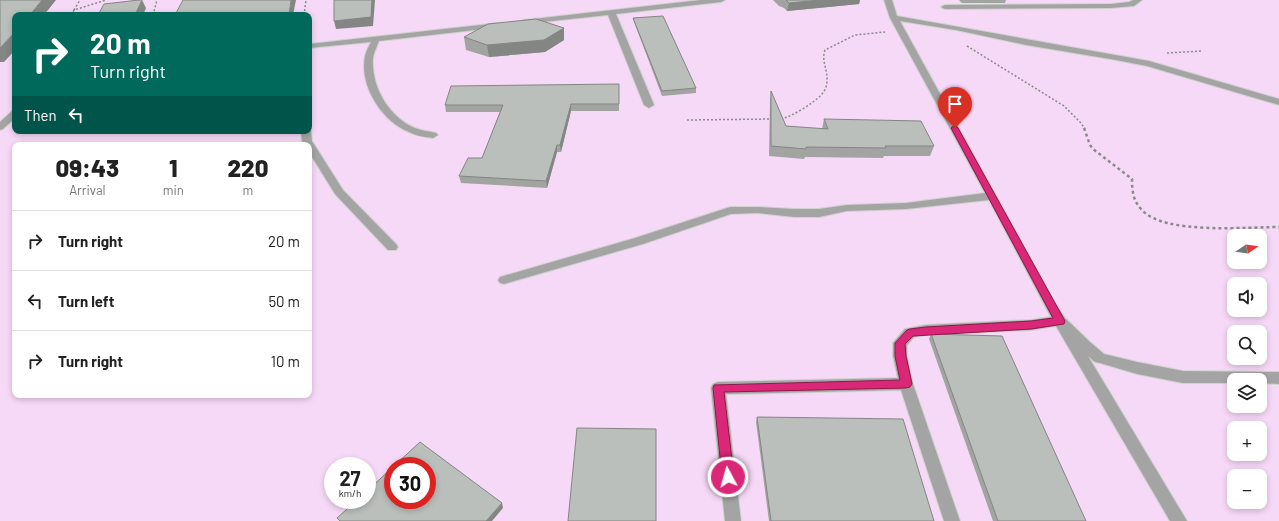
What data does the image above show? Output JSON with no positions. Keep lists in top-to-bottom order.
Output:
{
  "north": "right",
  "page": {
    "turn": ["20 m", "Turn right"],
    "then": "Then",
    "eta": [
      "09:43",
      "Arrival",
      "1",
      "min",
      "220",
      "m"
    ],
    "list": [
      {
        "name": "Turn right",
        "value": "20 m"
      },
      {
        "name": "Turn left",
        "value": "50 m"
      },
      {
        "name": "Turn right",
        "value": "10 m"
      }
    ],
    "map_buttons": ["+", "−"],
    "speed": "27 km/h",
    "limit": "30"
  }
}
